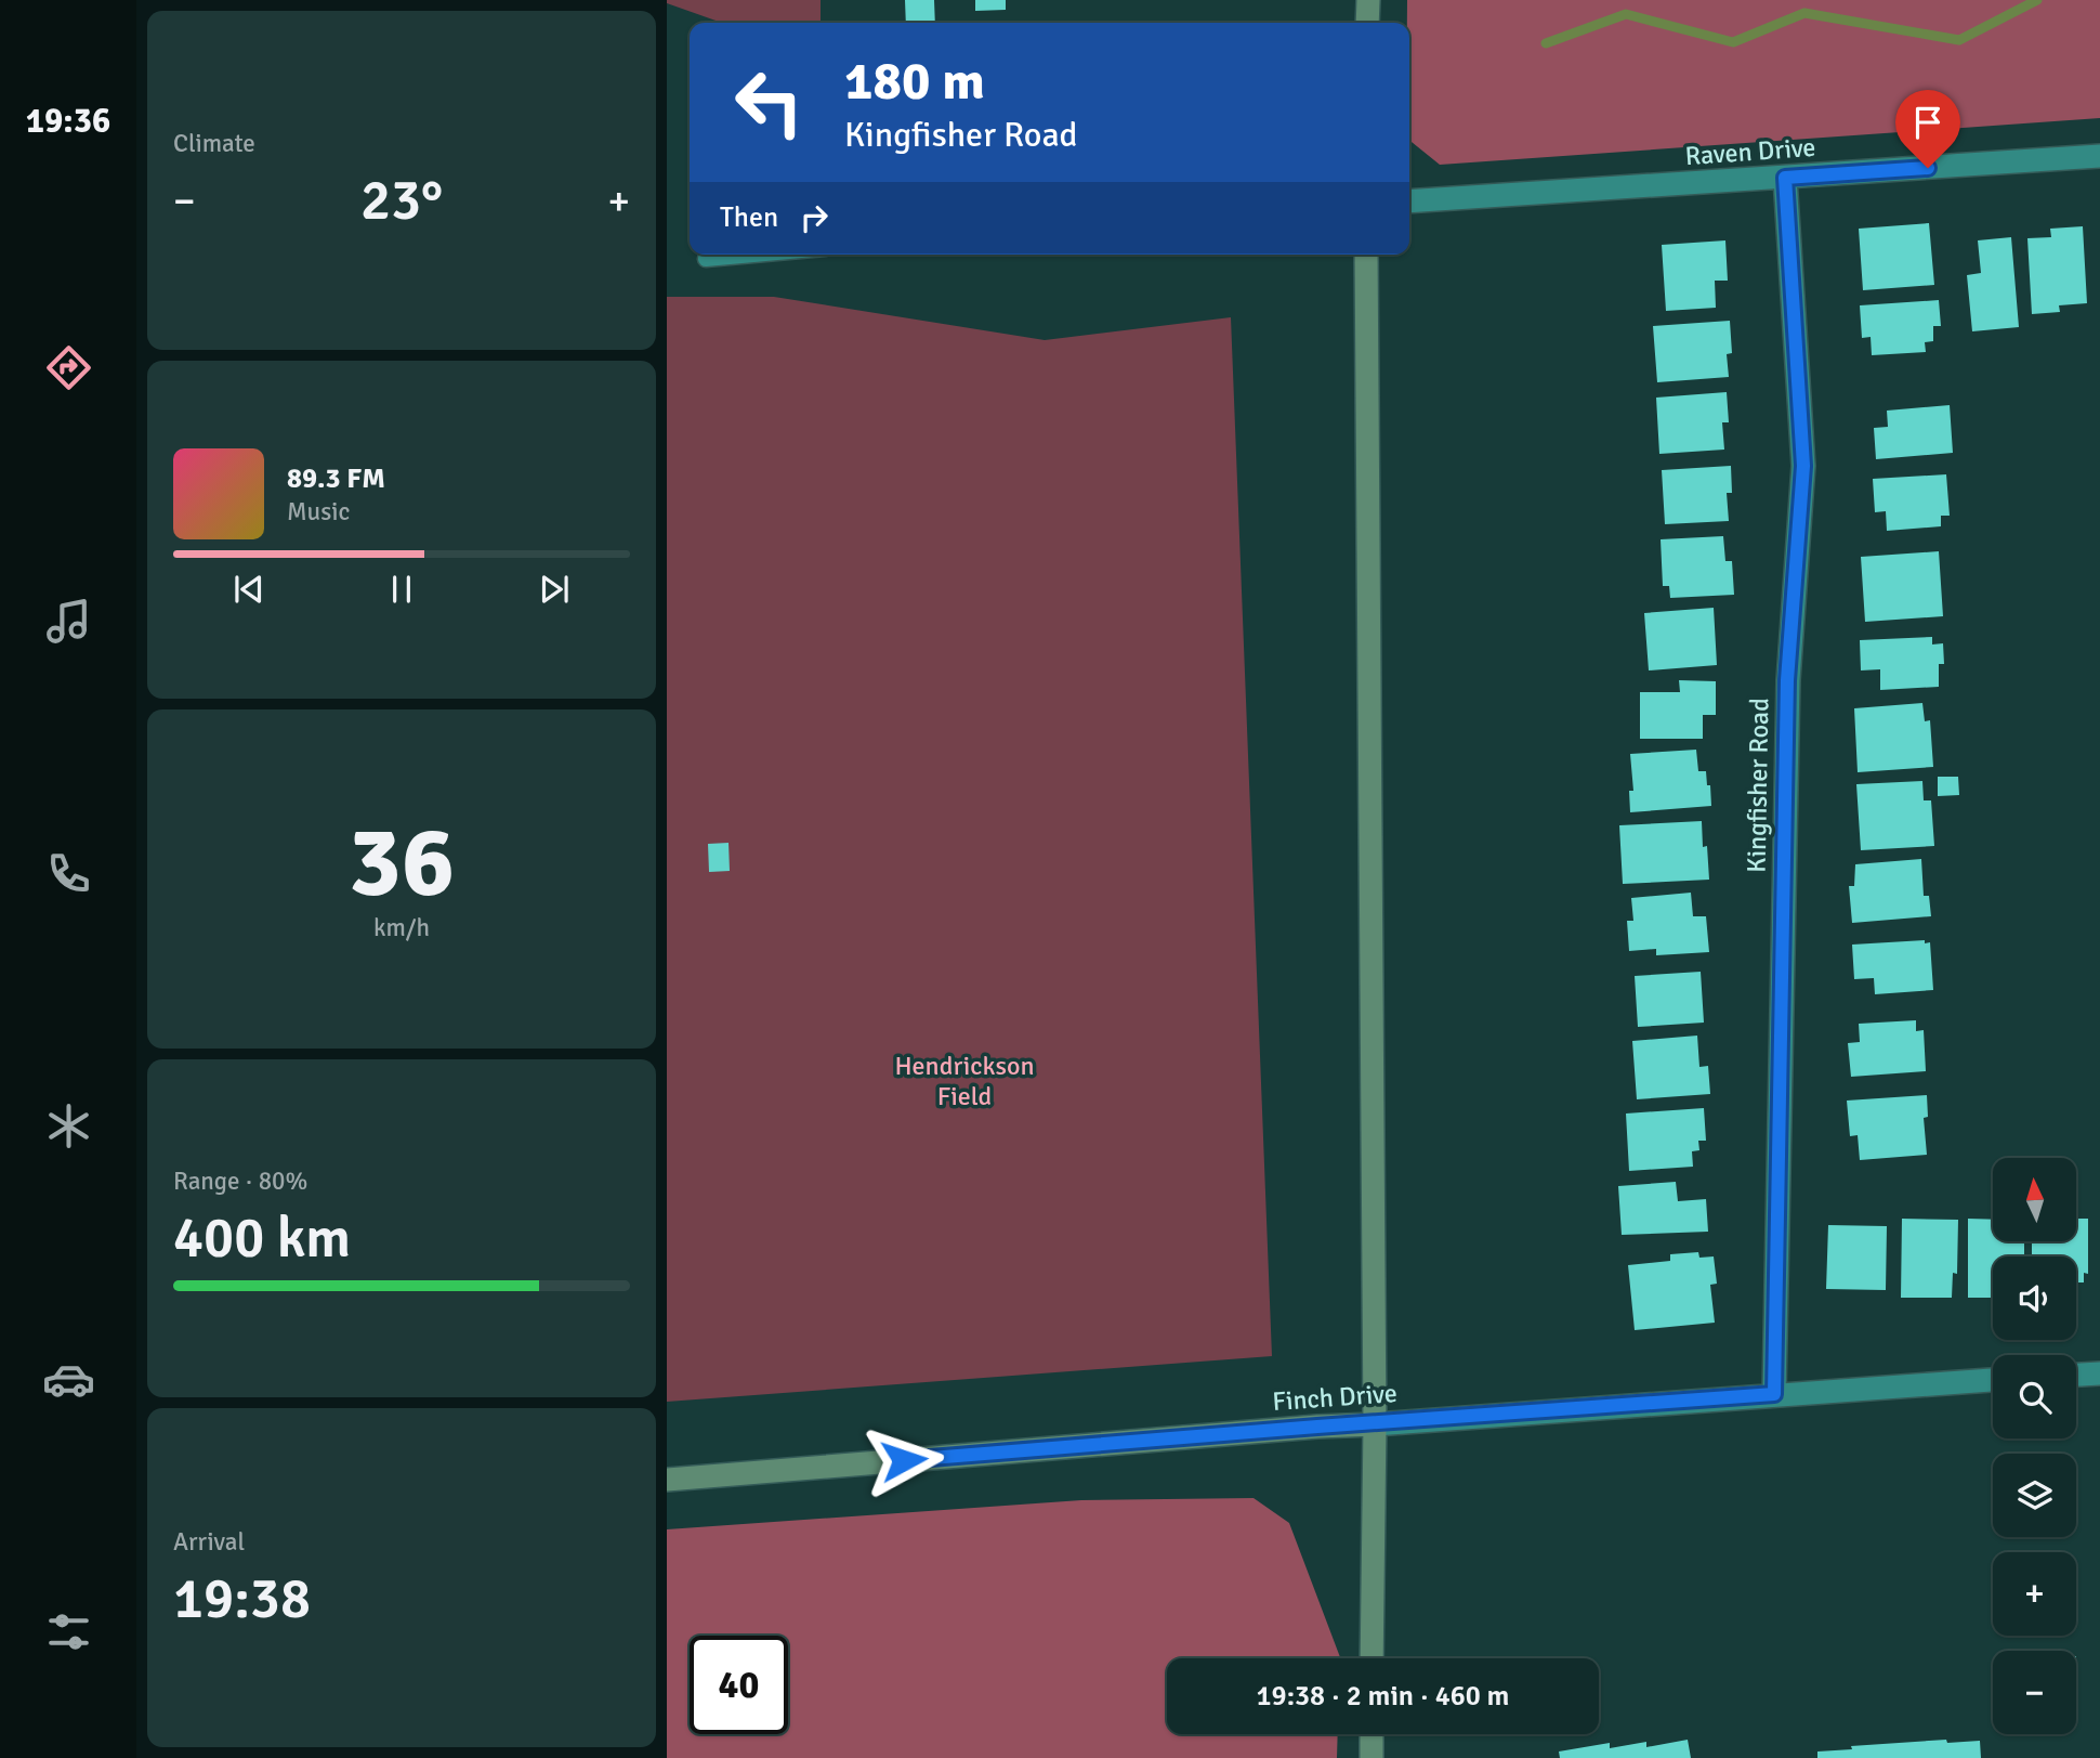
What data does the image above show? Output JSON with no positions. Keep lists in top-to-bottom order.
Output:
{
  "streets": {
    "street": ["Raven Drive", "Kingfisher Road", "Finch Drive"]
  },
  "crossings": [
    ["Raven Drive", "Kingfisher Road"],
    ["Kingfisher Road", "Finch Drive"]
  ],
  "parks": ["Hendrickson Field"],
  "north": "top",
  "page": {
    "tabs": "19:36",
    "tile": [
      "Climate",
      ["36", "km/h"],
      ["Range · 80%", "400 km"],
      ["Arrival", "19:38"]
    ],
    "turn": ["180 m", "Kingfisher Road"],
    "heat": ["−", "23°", "+"],
    "then": "Then",
    "song": ["89.3 FM", "Music"],
    "map_buttons": ["+", "−"],
    "limit": "40",
    "trip": "19:38 · 2 min · 460 m"
  }
}
